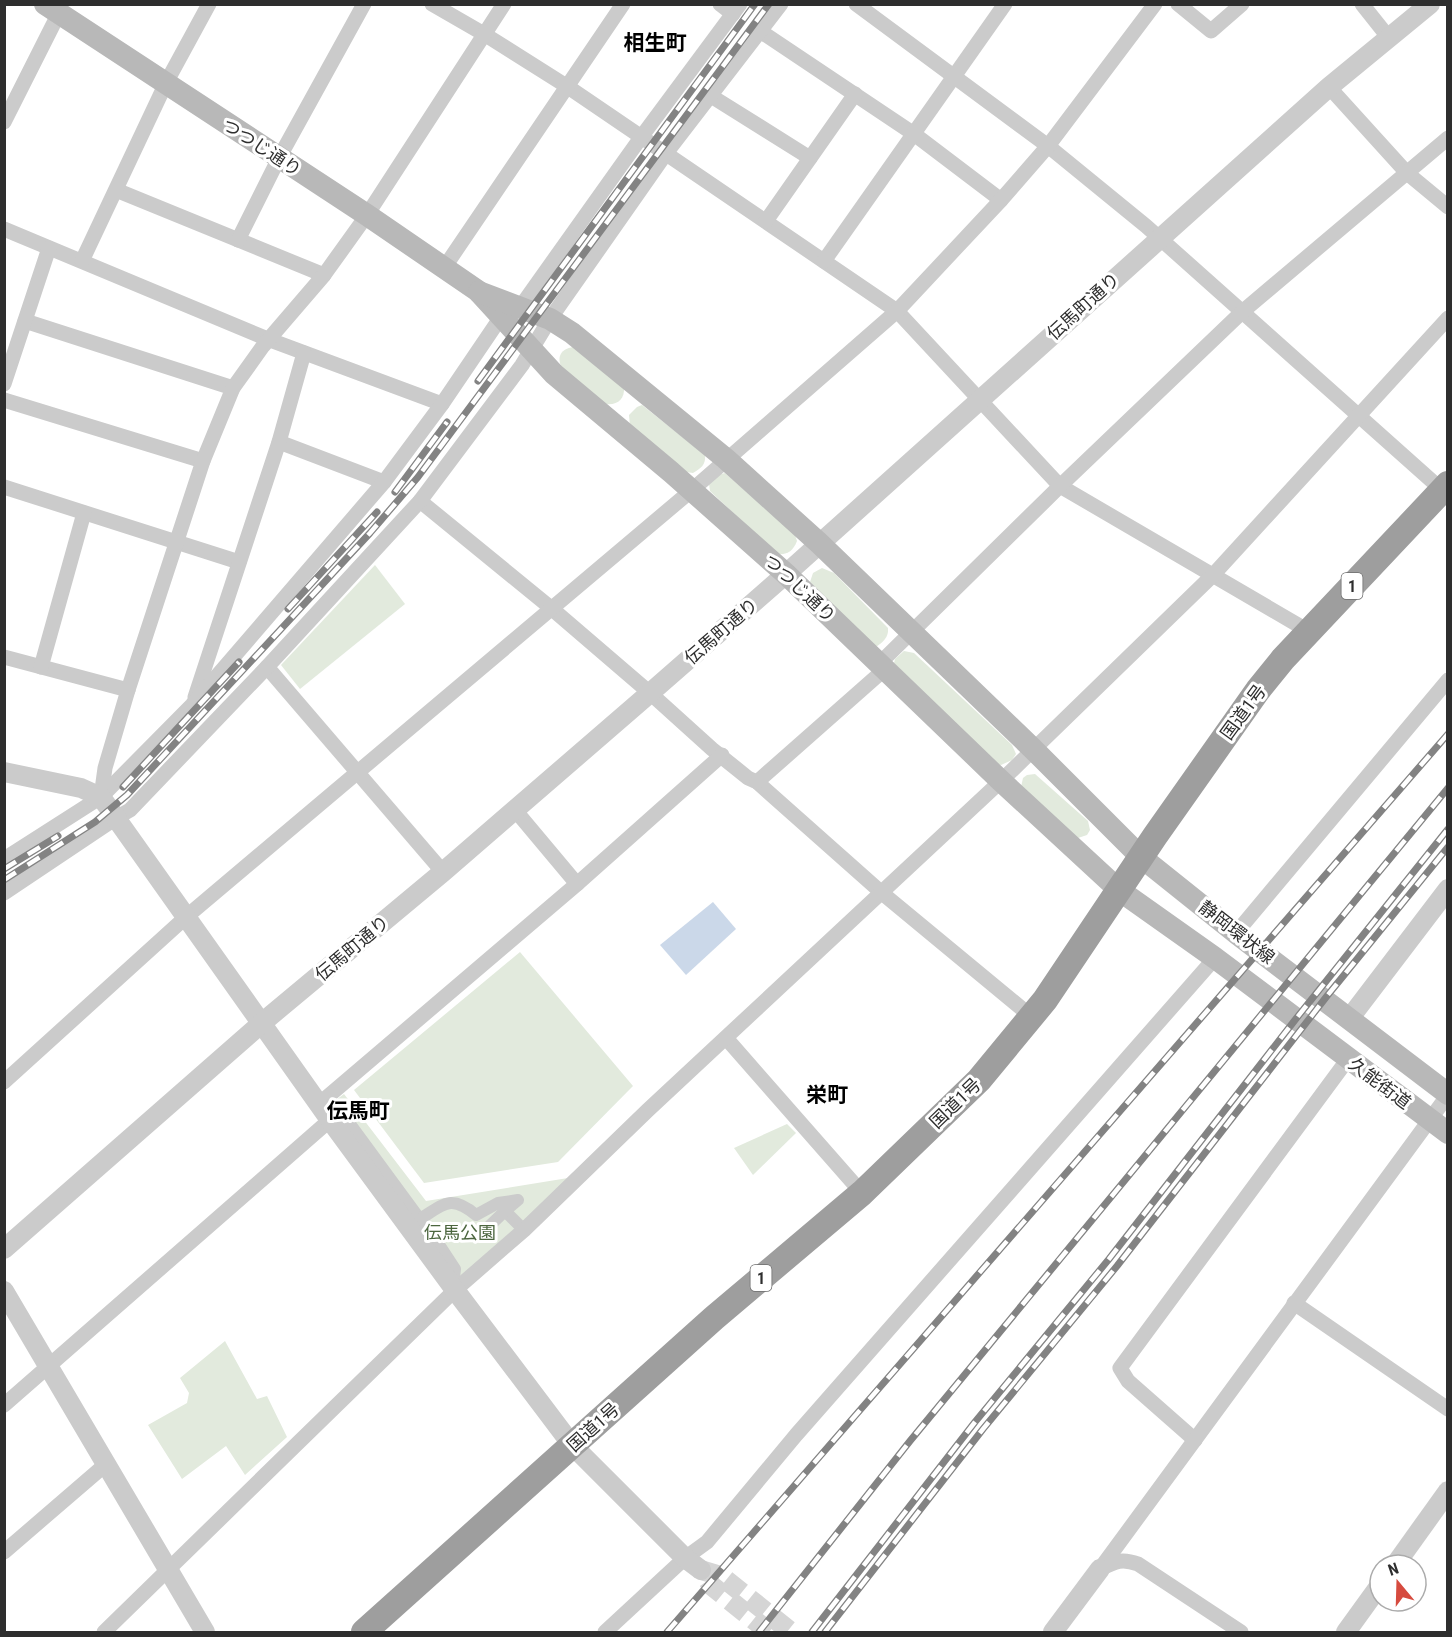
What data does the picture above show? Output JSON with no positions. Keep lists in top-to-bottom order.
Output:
{
  "streets": {
    "highway": ["1", "国道1号"],
    "main road": ["つつじ通り", "静岡環状線", "久能街道"],
    "street": ["伝馬町通り"]
  },
  "crossings": [
    ["つつじ通り", "伝馬町通り"],
    ["つつじ通り", "国道1号"],
    ["つつじ通り", "静岡環状線"],
    ["国道1号", "静岡環状線"],
    ["静岡環状線", "久能街道"]
  ],
  "districts": ["相生町", "栄町", "伝馬町"],
  "parks": ["伝馬公園"],
  "north": "top"
}
